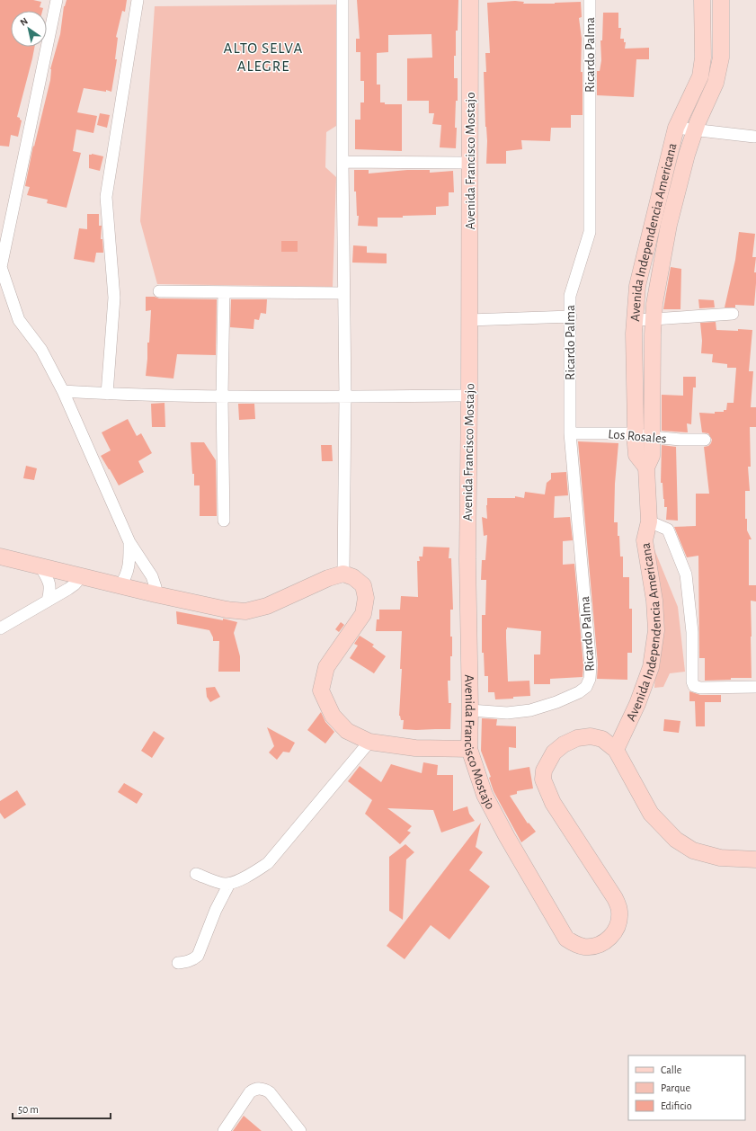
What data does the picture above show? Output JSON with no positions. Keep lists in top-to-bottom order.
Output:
{
  "streets": {
    "street": [
      "Ricardo Palma",
      "Avenida Francisco Mostajo",
      "Avenida Independencia Americana",
      "Los Rosales"
    ]
  },
  "crossings": [
    ["Ricardo Palma", "Avenida Francisco Mostajo"],
    ["Ricardo Palma", "Los Rosales"],
    ["Avenida Francisco Mostajo", "Avenida Independencia Americana"],
    ["Avenida Independencia Americana", "Los Rosales"]
  ],
  "districts": ["ALTO SELVA ALEGRE"],
  "legend": ["Calle", "Parque", "Edificio"],
  "scale_bar": "50 m",
  "north": "top left"
}
